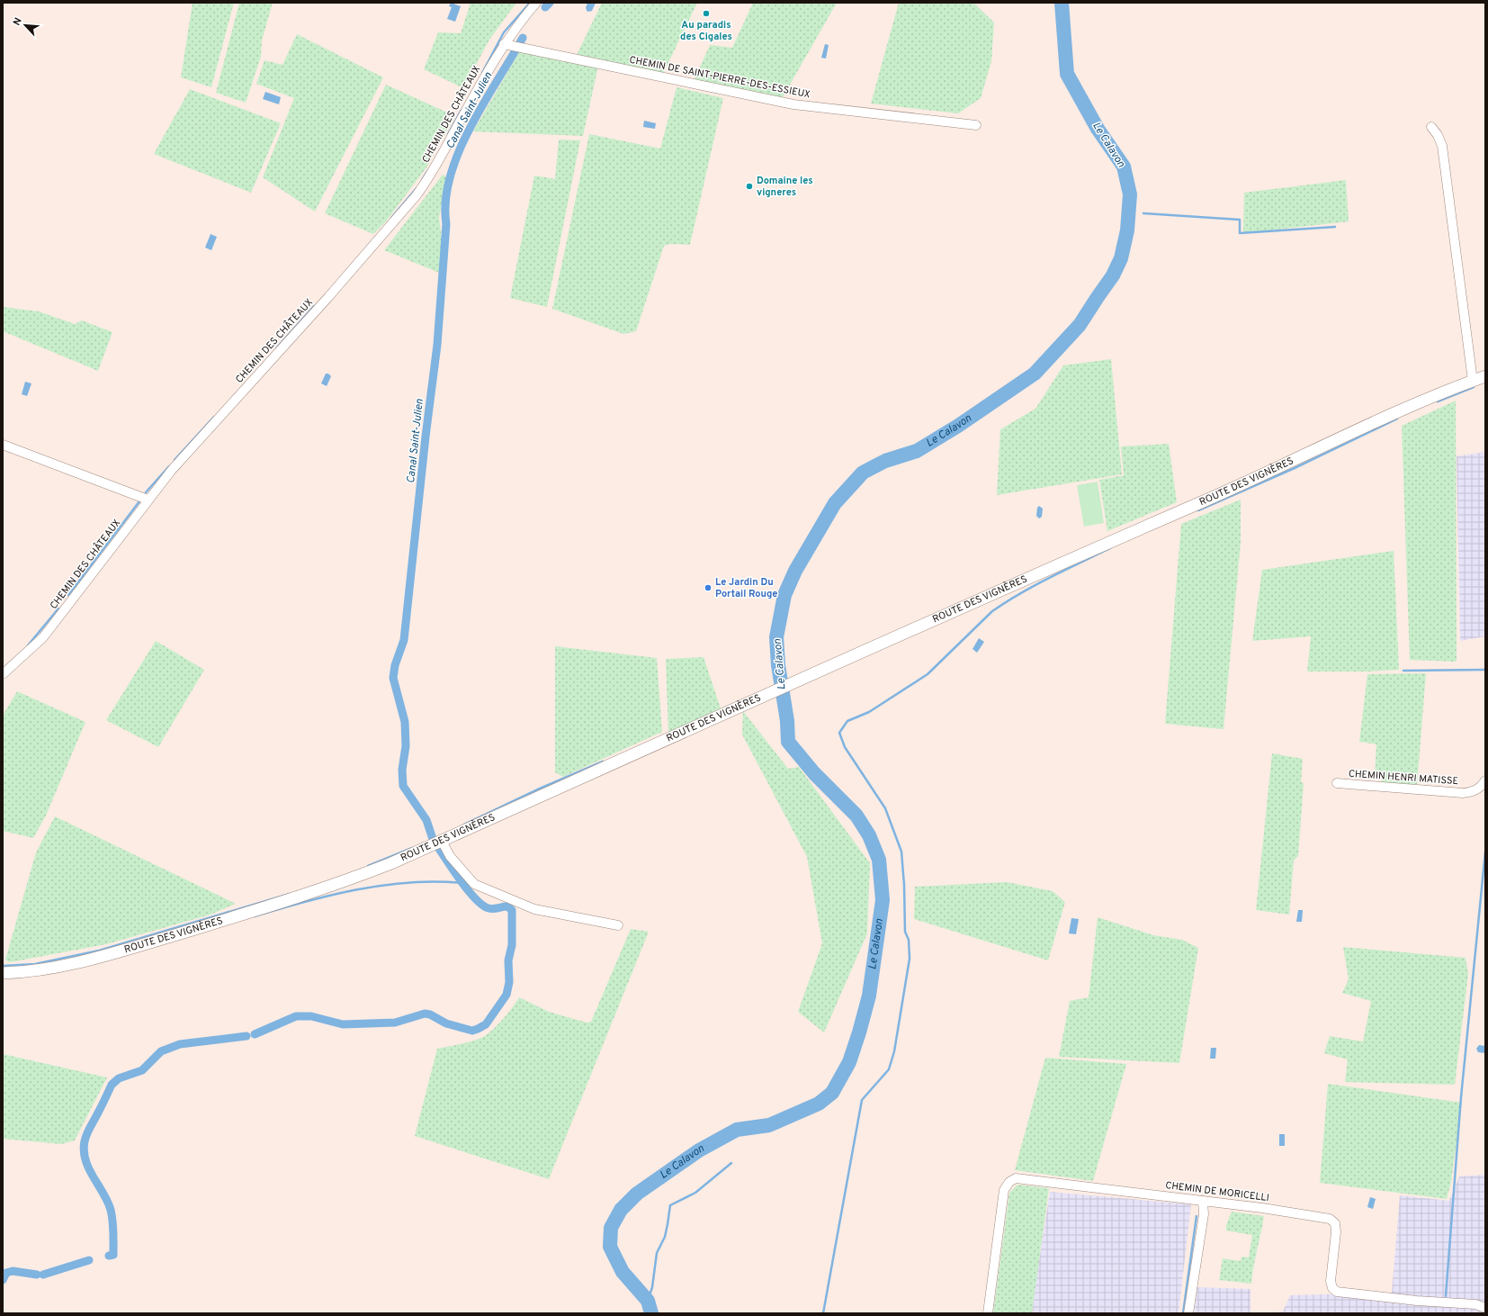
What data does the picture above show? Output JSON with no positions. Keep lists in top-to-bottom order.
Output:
{
  "streets": {
    "street": [
      "CHEMIN DE SAINT-PIERRE-DES-ESSIEUX",
      "CHEMIN DES CHÂTEAUX",
      "ROUTE DES VIGNÈRES",
      "CHEMIN HENRI MATISSE",
      "CHEMIN DE MORICELLI"
    ]
  },
  "crossings": [
    ["CHEMIN DE SAINT-PIERRE-DES-ESSIEUX", "CHEMIN DES CHÂTEAUX"]
  ],
  "water": ["Canal Saint-Julien", "Le Calavon"],
  "places": ["Au paradis des Cigales", "Domaine les vigneres", "Le Jardin Du Portail Rouge"],
  "north": "top left"
}
